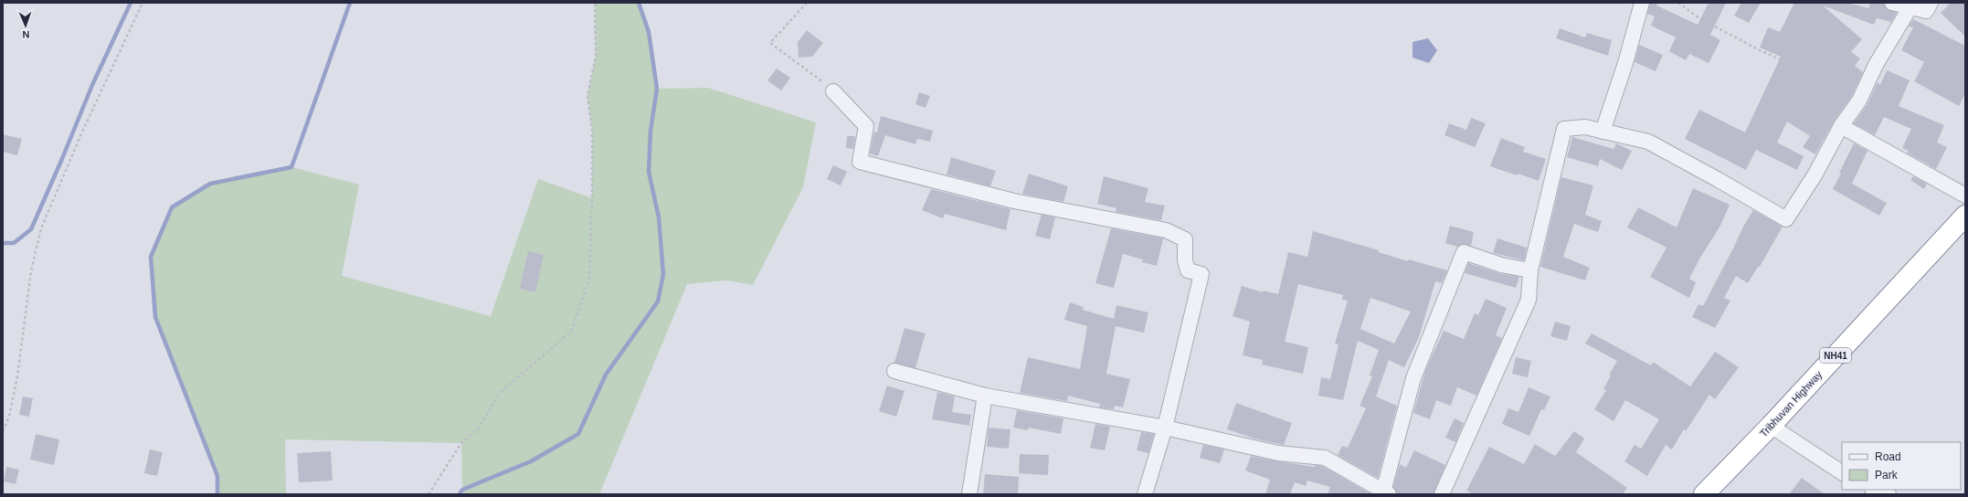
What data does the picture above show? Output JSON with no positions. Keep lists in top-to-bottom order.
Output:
{
  "streets": {
    "highway": ["NH41", "Tribhuvan Highway"]
  },
  "legend": ["Road", "Park"],
  "north": "bottom"
}
